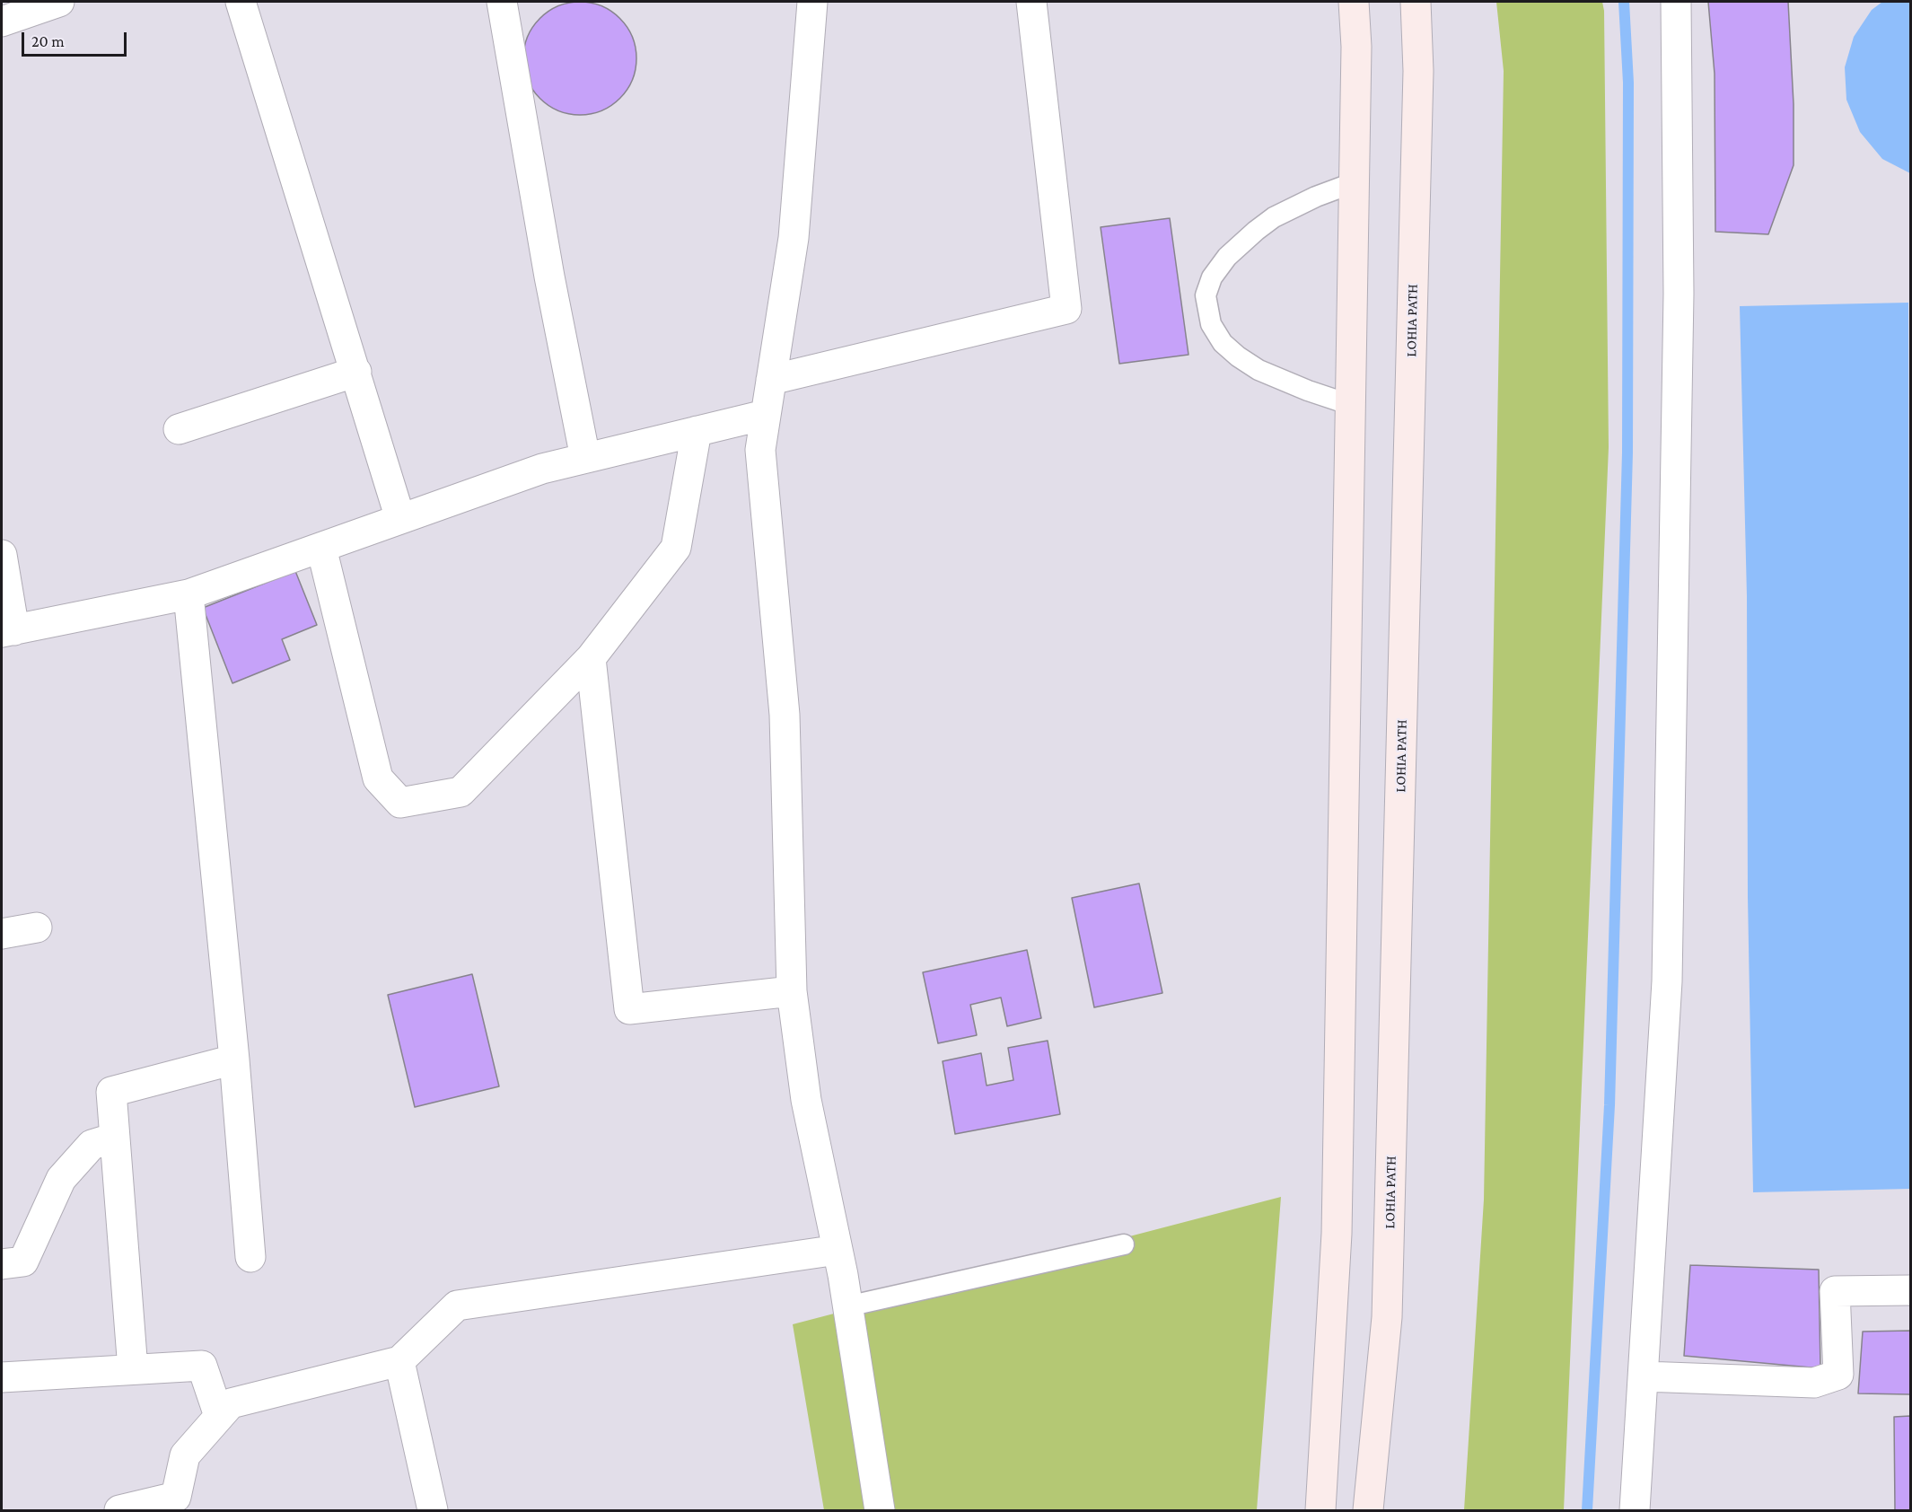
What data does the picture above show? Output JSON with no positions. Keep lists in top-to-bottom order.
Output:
{
  "streets": {
    "main road": ["LOHIA PATH"]
  },
  "scale_bar": "20 m"
}
